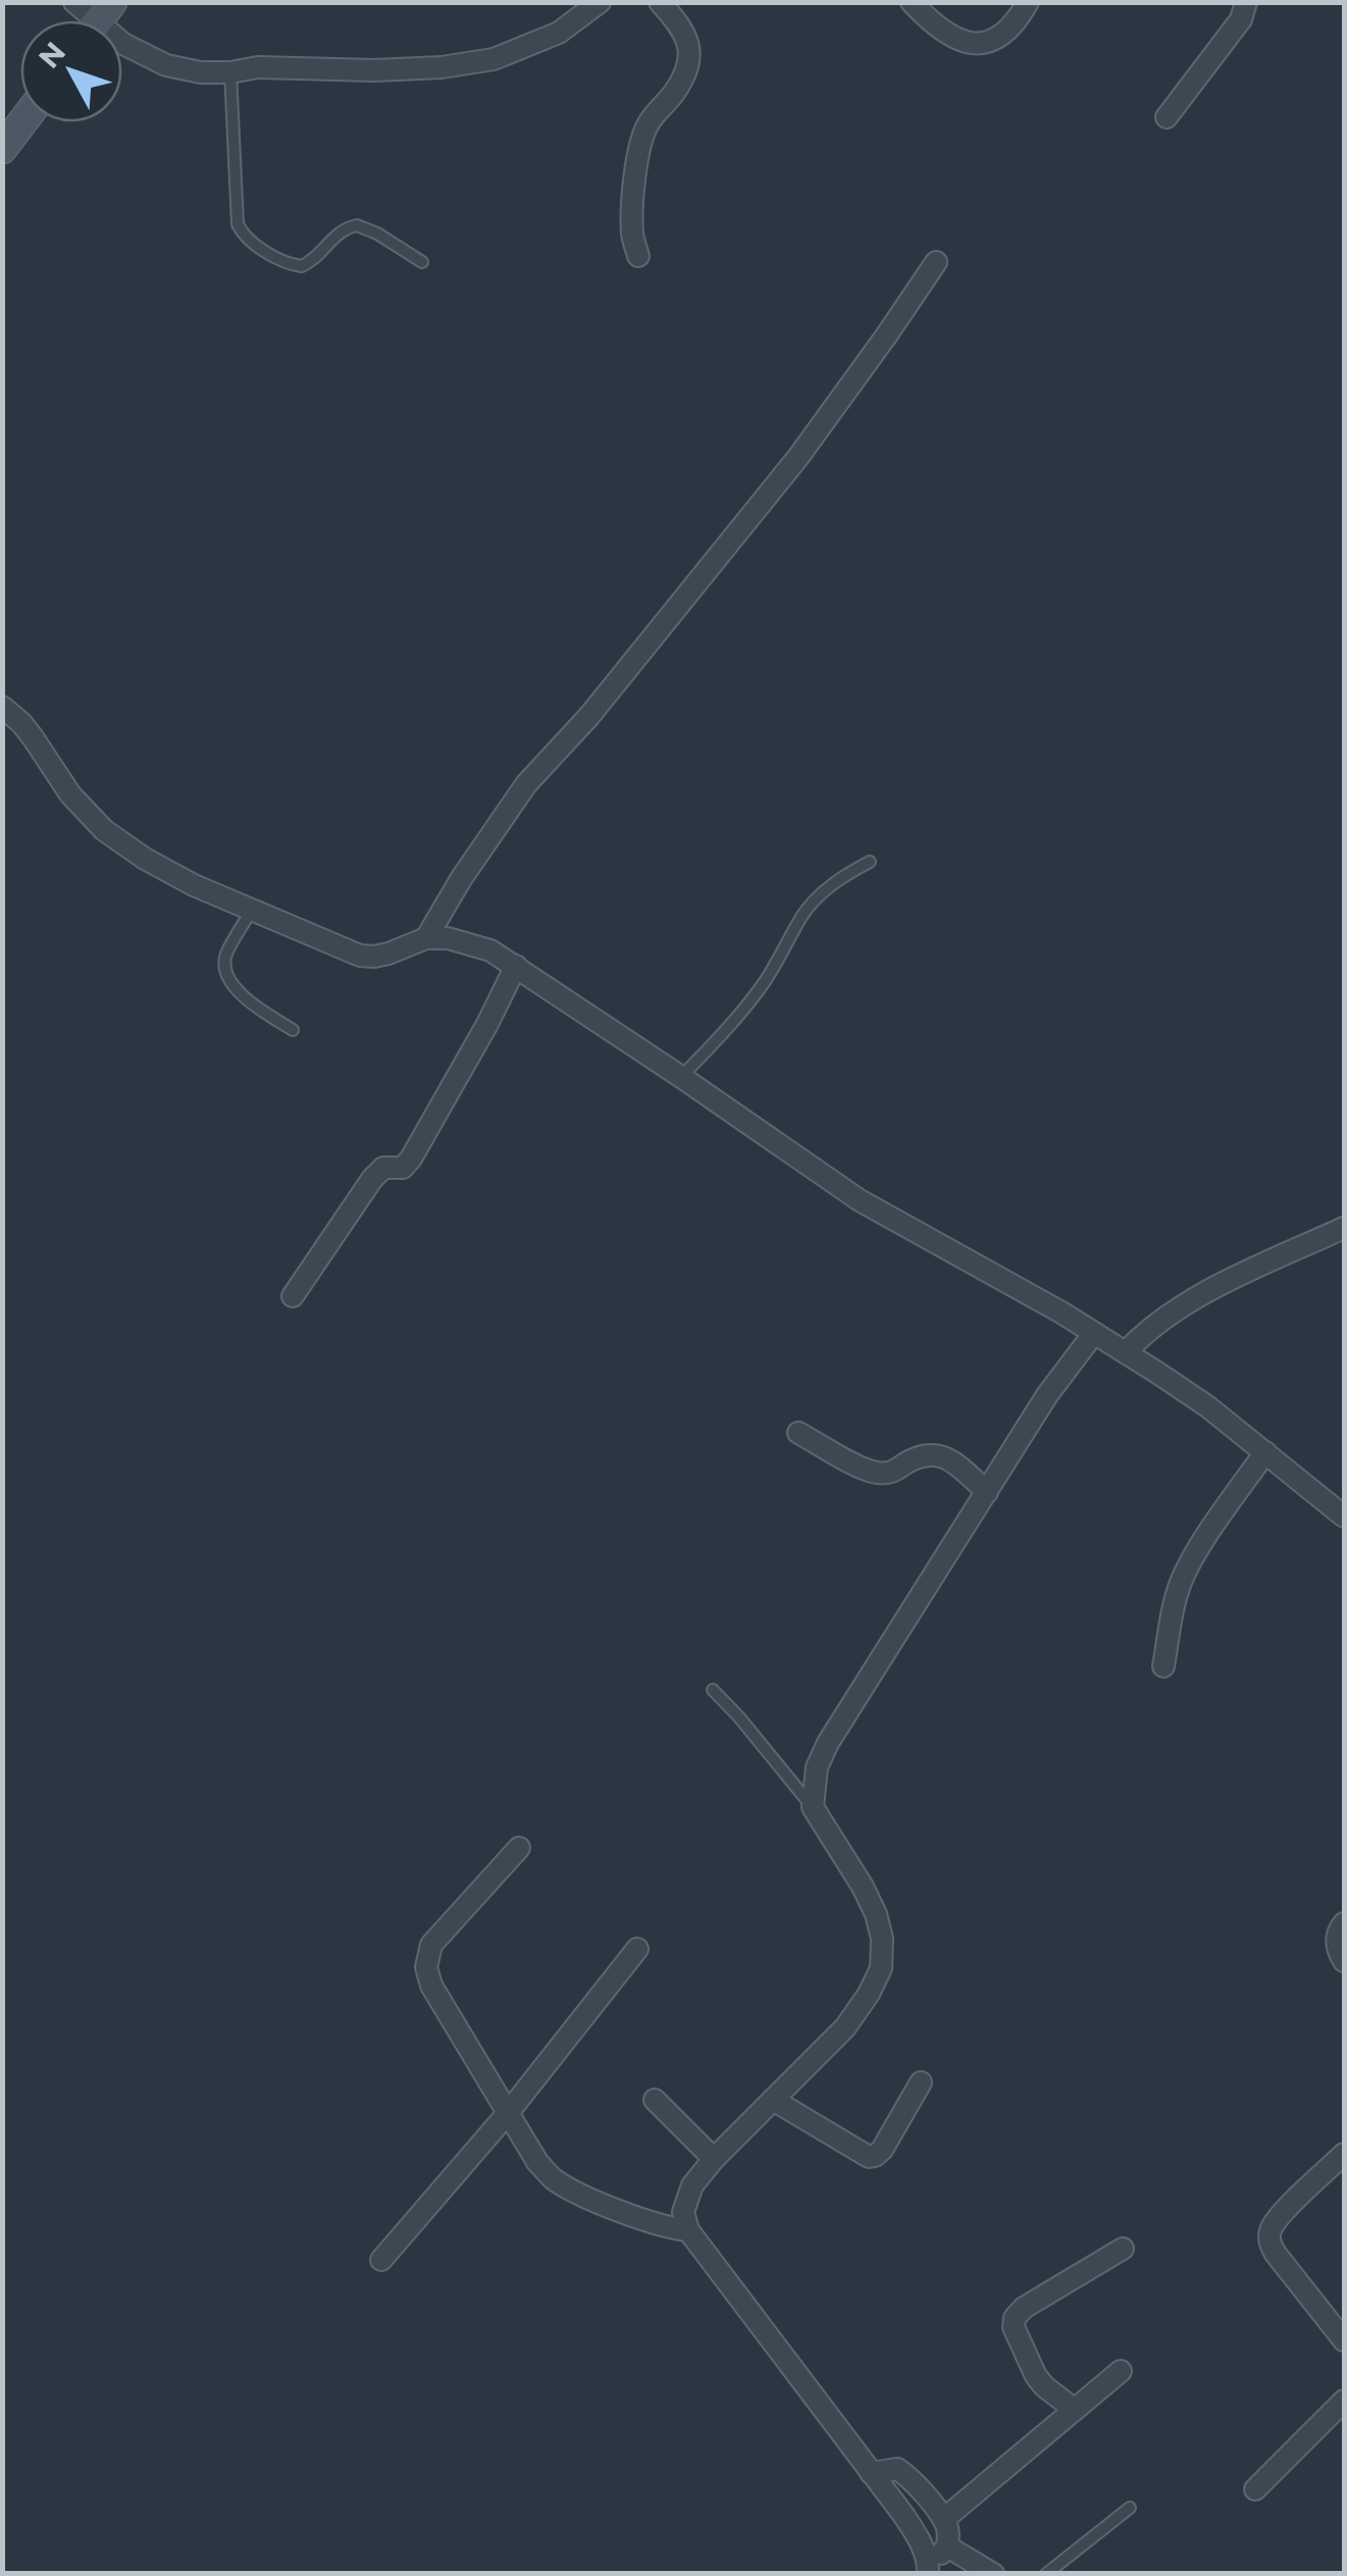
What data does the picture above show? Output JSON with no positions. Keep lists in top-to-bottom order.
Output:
{
  "north": "top left"
}
